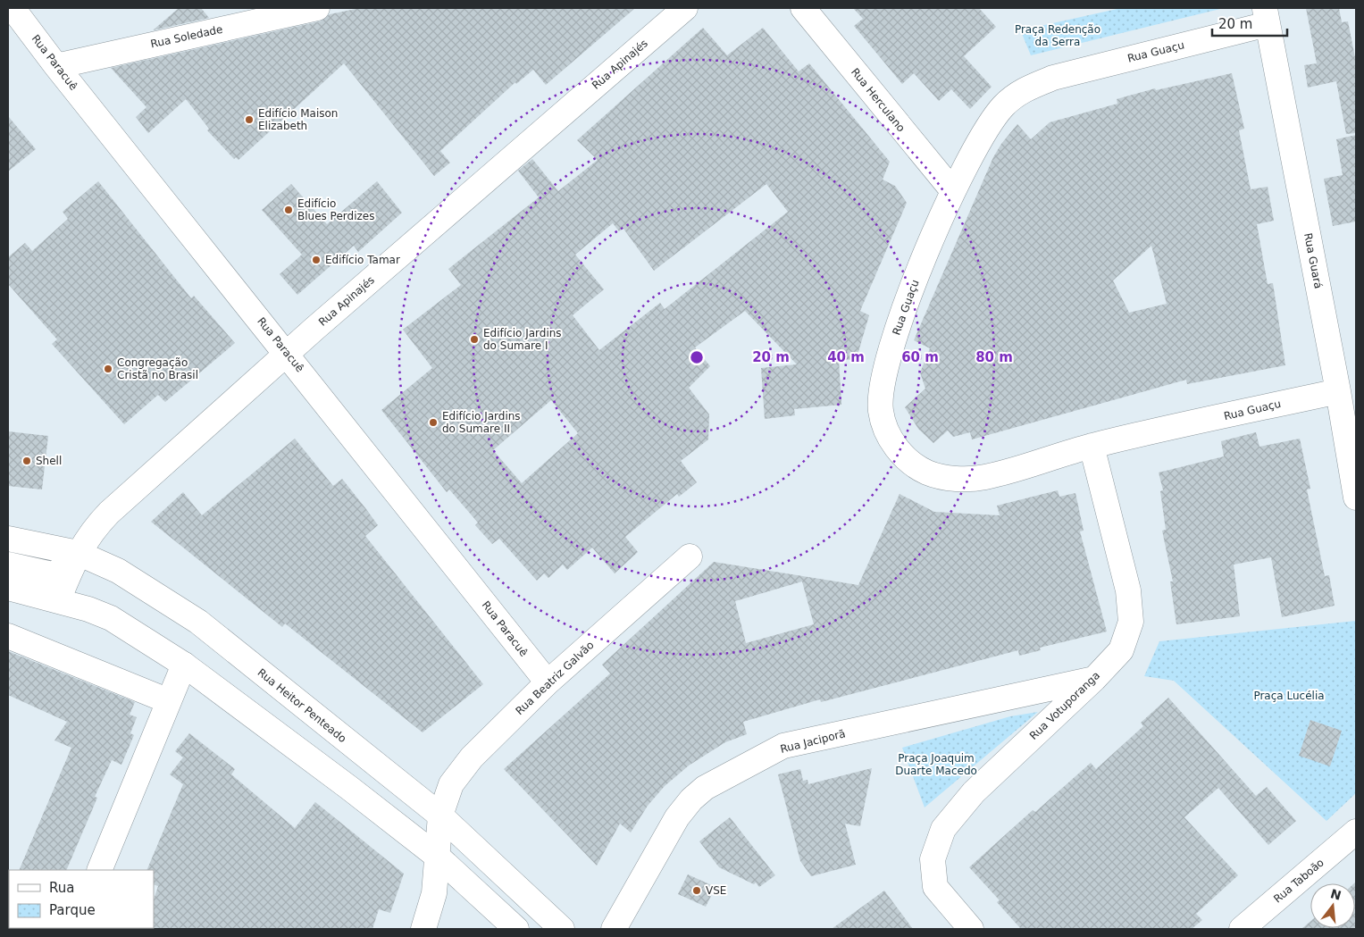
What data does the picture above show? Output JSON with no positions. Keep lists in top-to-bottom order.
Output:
{
  "streets": {
    "street": [
      "Rua Soledade",
      "Rua Guaçu",
      "Rua Paracuê",
      "Rua Apinajés",
      "Rua Herculano",
      "Rua Guará",
      "Rua Beatriz Galvão",
      "Rua Heitor Penteado",
      "Rua Votuporanga",
      "Rua Jaciporã",
      "Rua Taboão"
    ]
  },
  "crossings": [
    ["Rua Soledade", "Rua Paracuê"],
    ["Rua Guaçu", "Rua Herculano"],
    ["Rua Guaçu", "Rua Guará"],
    ["Rua Guaçu", "Rua Votuporanga"],
    ["Rua Paracuê", "Rua Apinajés"],
    ["Rua Paracuê", "Rua Beatriz Galvão"],
    ["Rua Apinajés", "Rua Heitor Penteado"],
    ["Rua Beatriz Galvão", "Rua Heitor Penteado"],
    ["Rua Votuporanga", "Rua Jaciporã"]
  ],
  "parks": ["Praça Redenção da Serra", "Praça Lucélia", "Praça Joaquim Duarte Macedo"],
  "places": [
    "Edifício Maison Elizabeth",
    "Edifício Blues Perdizes",
    "Edifício Tamar",
    "Edifício Jardins do Sumare I",
    "Congregação Cristã no Brasil",
    "Edifício Jardins do Sumare II",
    "Shell",
    "VSE"
  ],
  "legend": ["Rua", "Parque"],
  "scale_bar": "20 m",
  "north": "top",
  "rings": [
    "20 m",
    "40 m",
    "60 m",
    "80 m"
  ]
}
